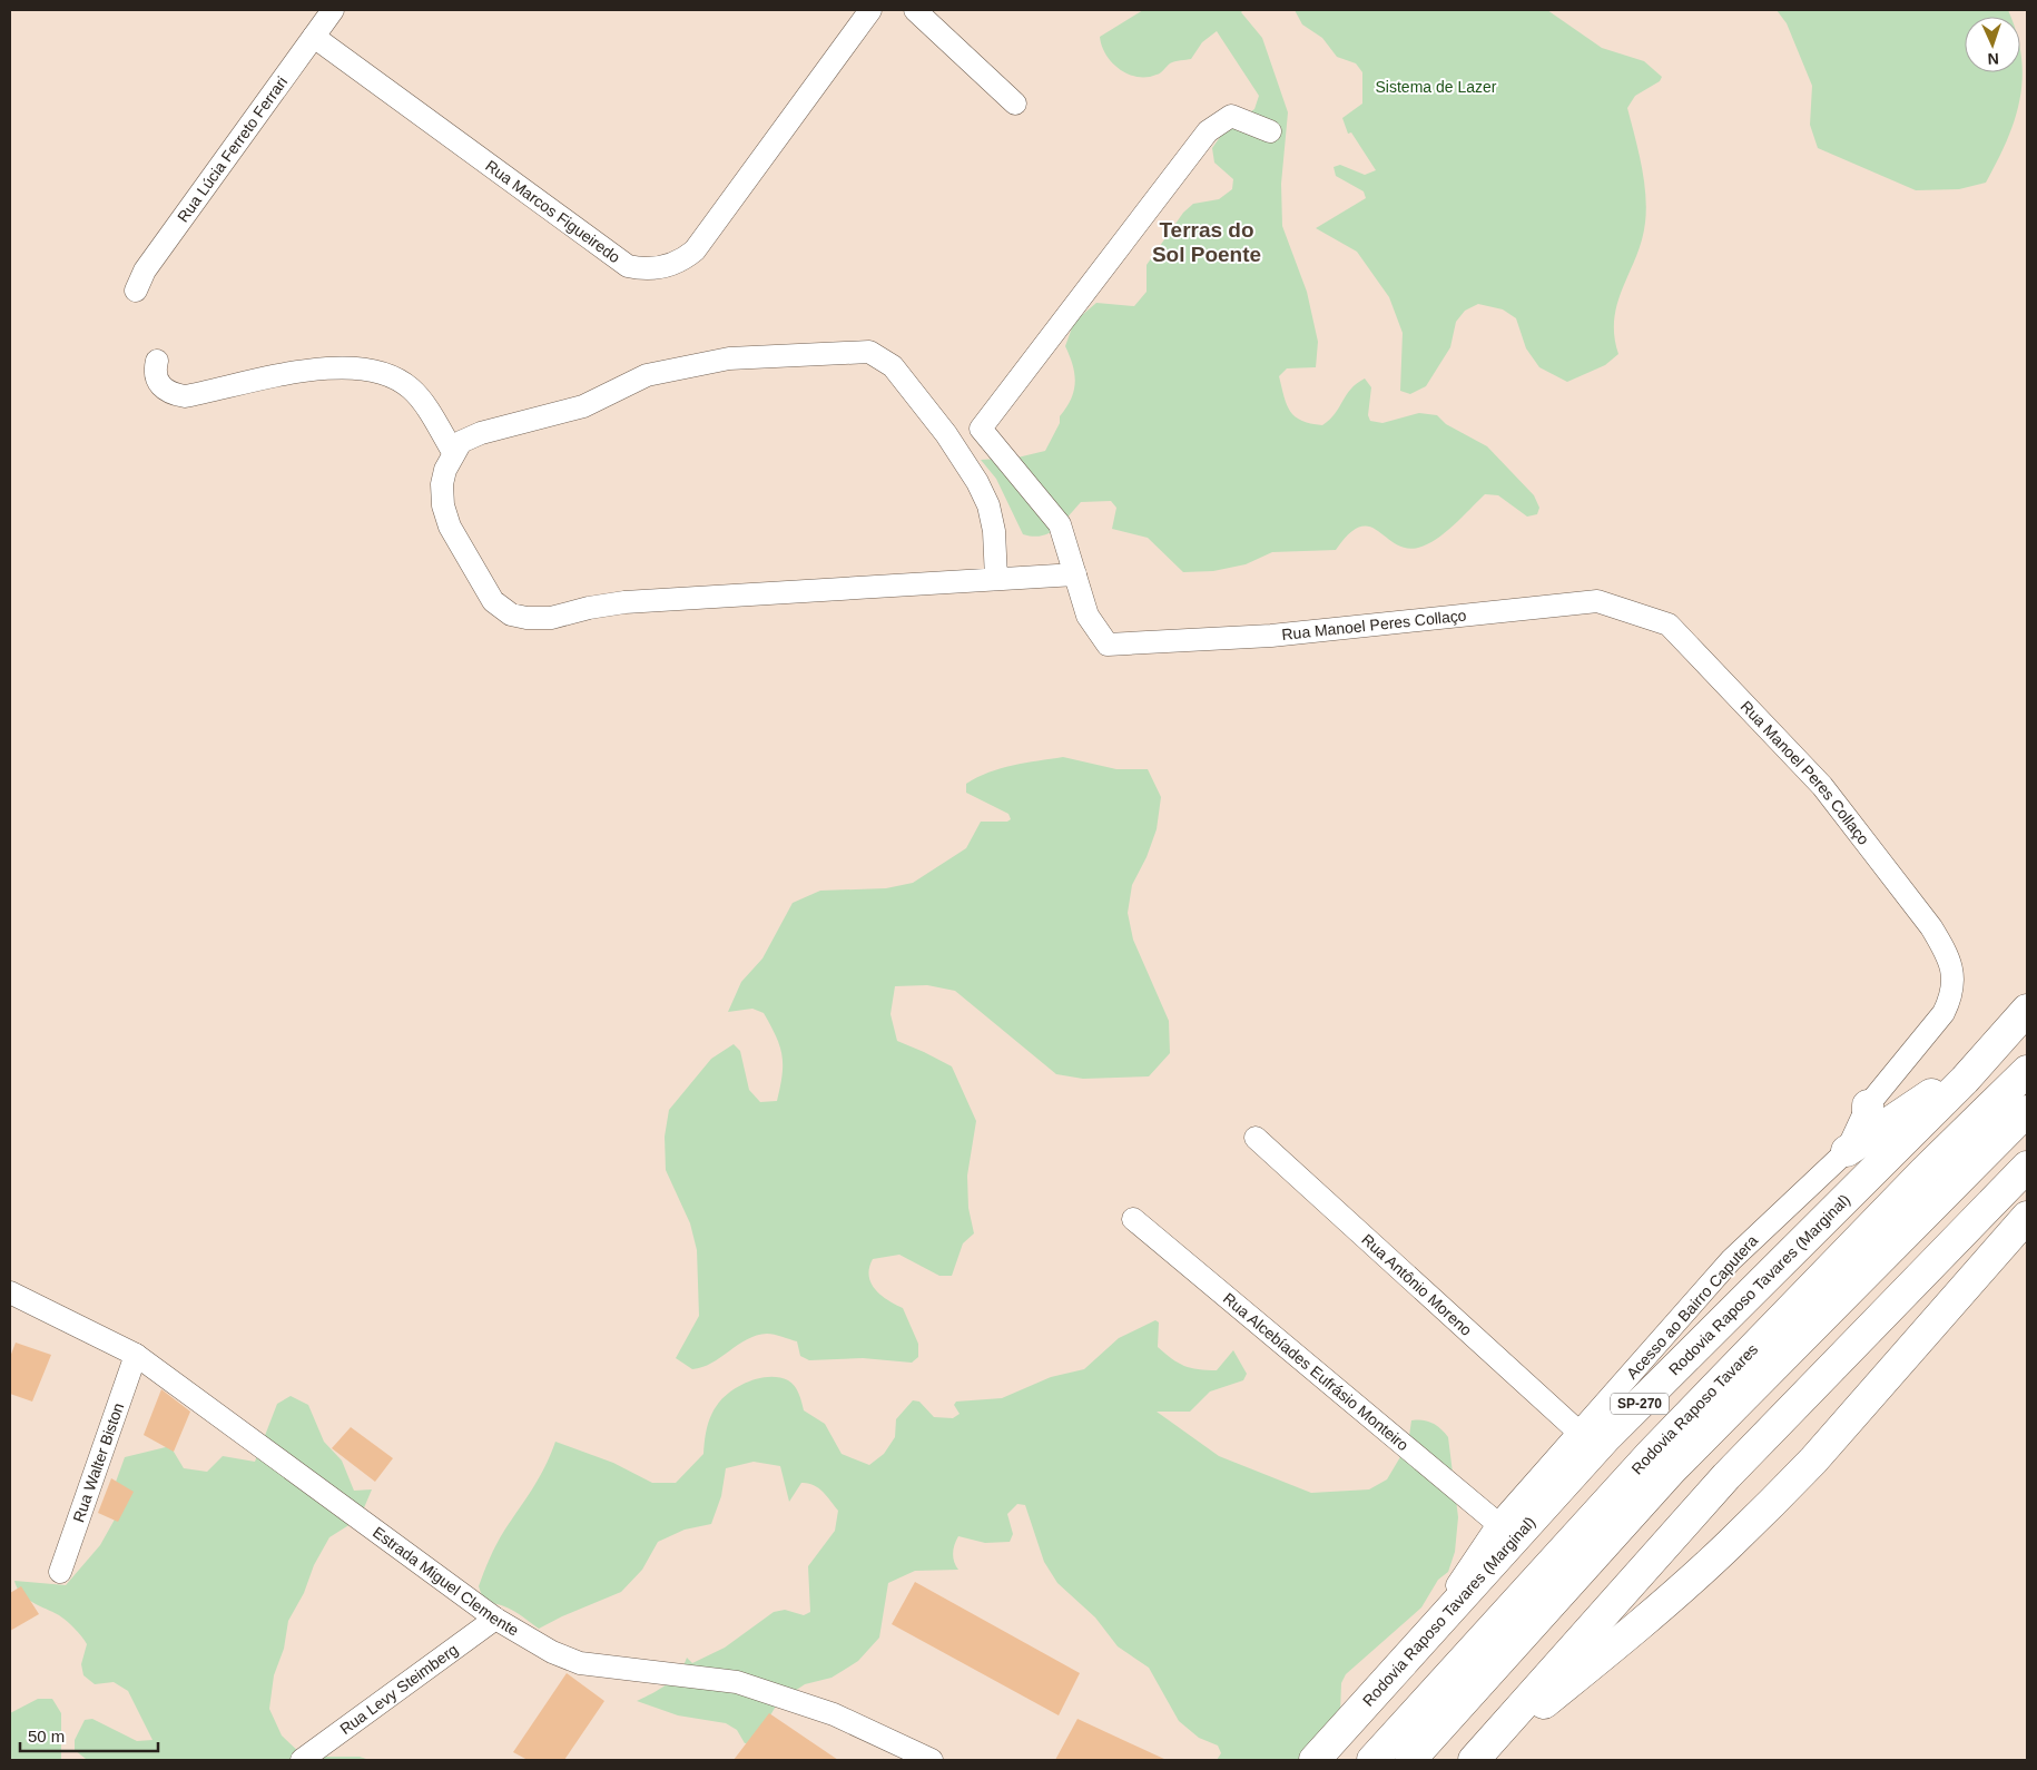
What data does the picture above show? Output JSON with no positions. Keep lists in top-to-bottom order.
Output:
{
  "streets": {
    "highway": ["Rodovia Raposo Tavares (Marginal)", "SP-270", "Rodovia Raposo Tavares"],
    "street": [
      "Rua Lúcia Ferreto Ferrari",
      "Rua Marcos Figueiredo",
      "Rua Manoel Peres Collaço",
      "Rua Antônio Moreno",
      "Acesso ao Bairro Caputera",
      "Rua Alcebíades Eufrásio Monteiro",
      "Rua Walter Biston",
      "Estrada Miguel Clemente",
      "Rua Levy Steimberg"
    ]
  },
  "crossings": [
    ["Rua Lúcia Ferreto Ferrari", "Rua Marcos Figueiredo"],
    ["Rodovia Raposo Tavares (Marginal)", "Acesso ao Bairro Caputera"],
    ["Rua Antônio Moreno", "Acesso ao Bairro Caputera"],
    ["Acesso ao Bairro Caputera", "Rua Alcebíades Eufrásio Monteiro"],
    ["Rua Walter Biston", "Estrada Miguel Clemente"],
    ["Estrada Miguel Clemente", "Rua Levy Steimberg"]
  ],
  "districts": ["Terras do Sol Poente"],
  "parks": ["Sistema de Lazer"],
  "scale_bar": "50 m",
  "north": "bottom"
}
